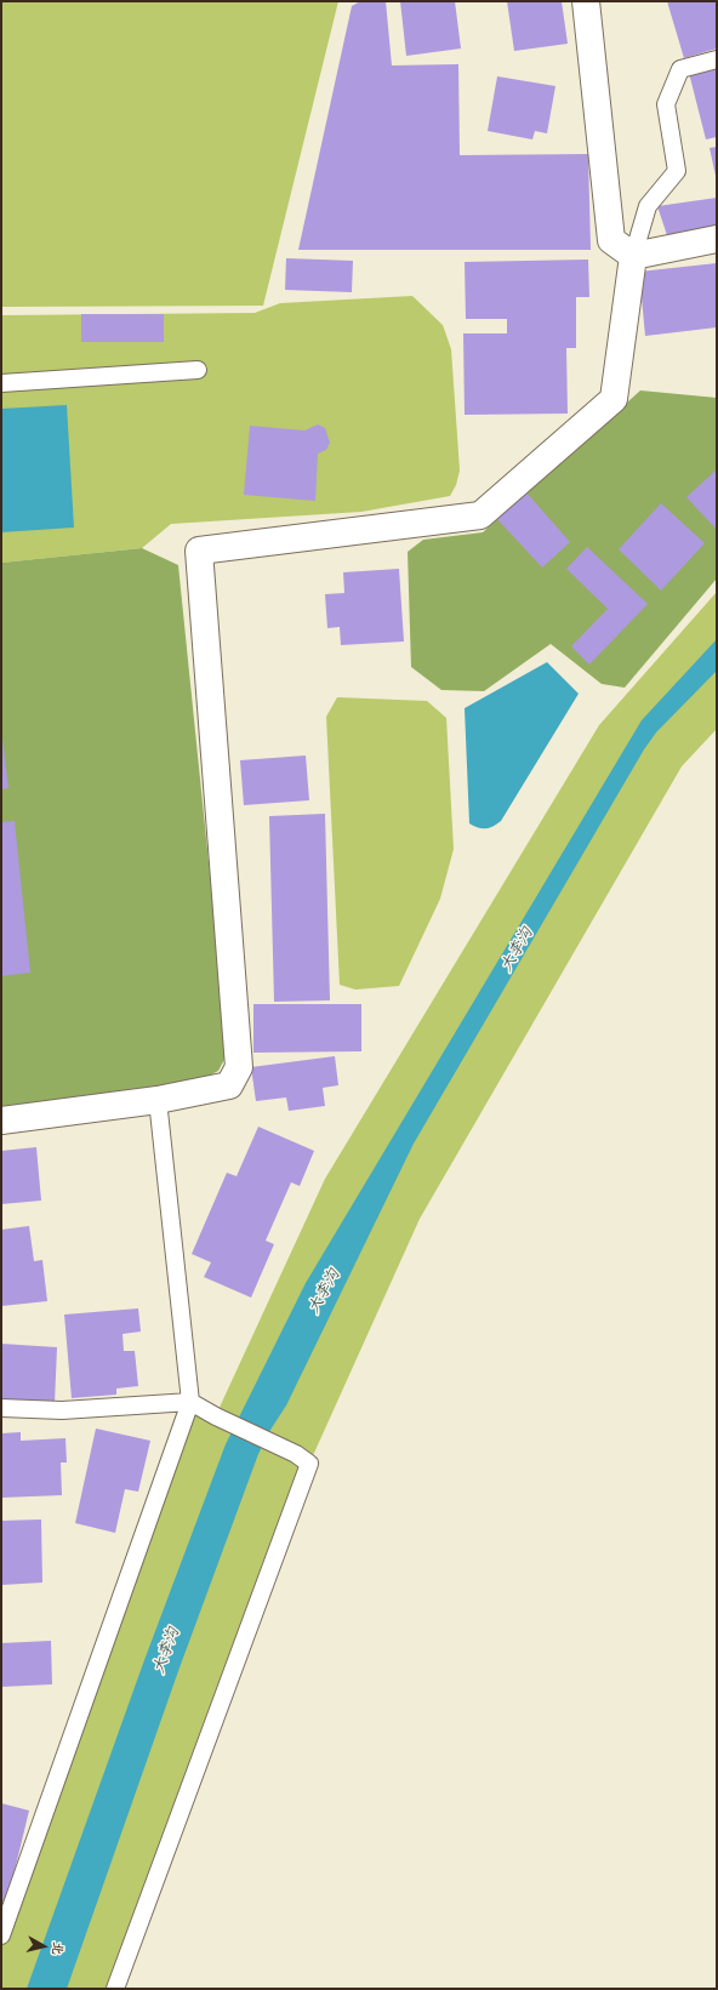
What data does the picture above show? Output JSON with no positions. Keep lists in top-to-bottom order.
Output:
{
  "water": ["大李沟"],
  "north": "right"
}
